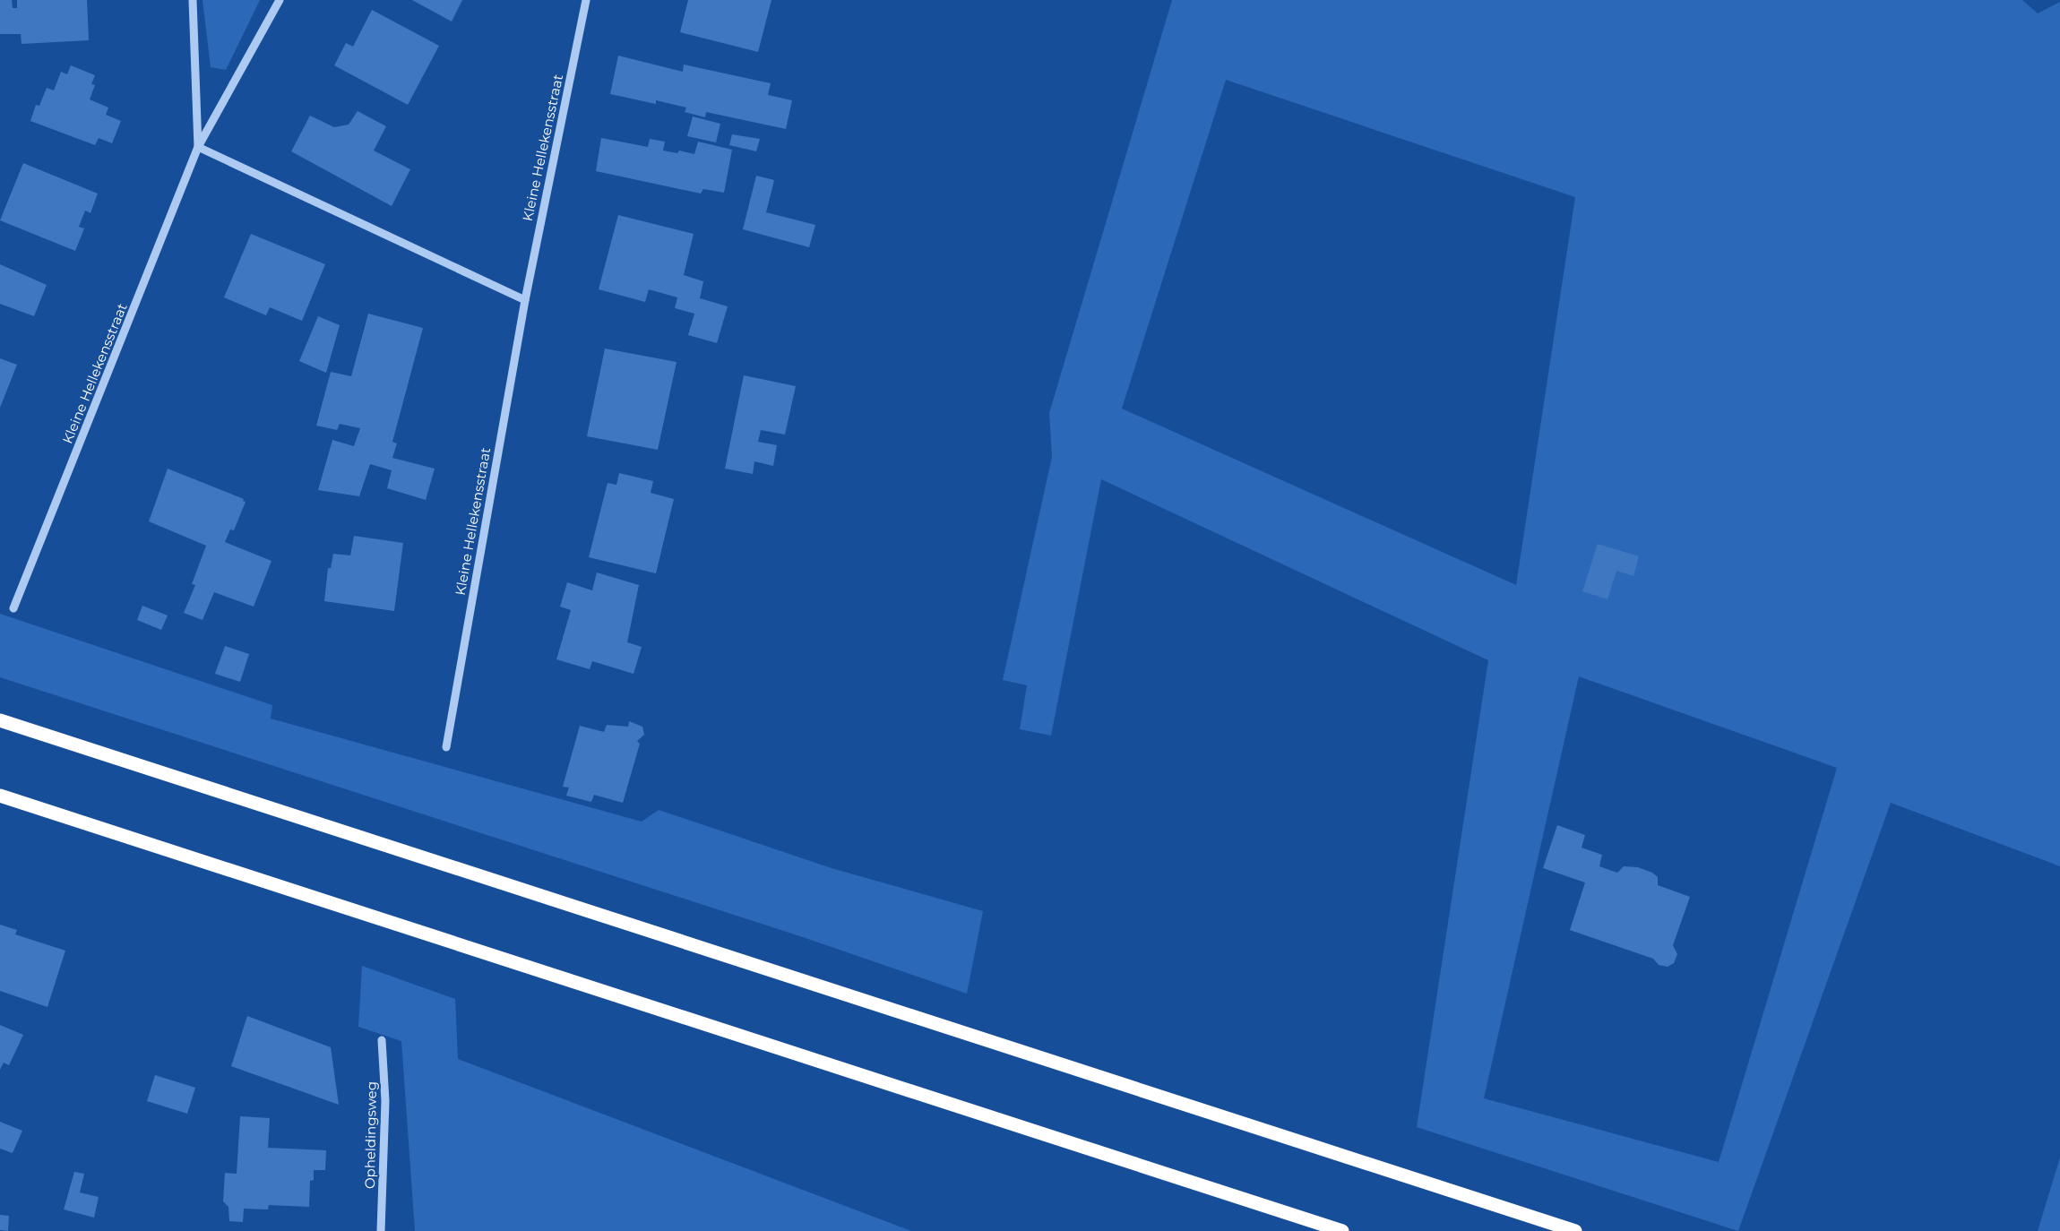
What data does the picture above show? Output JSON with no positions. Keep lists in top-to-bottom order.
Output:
{
  "streets": {
    "street": ["Kleine Hellekensstraat", "Opheldingsweg"]
  }
}
